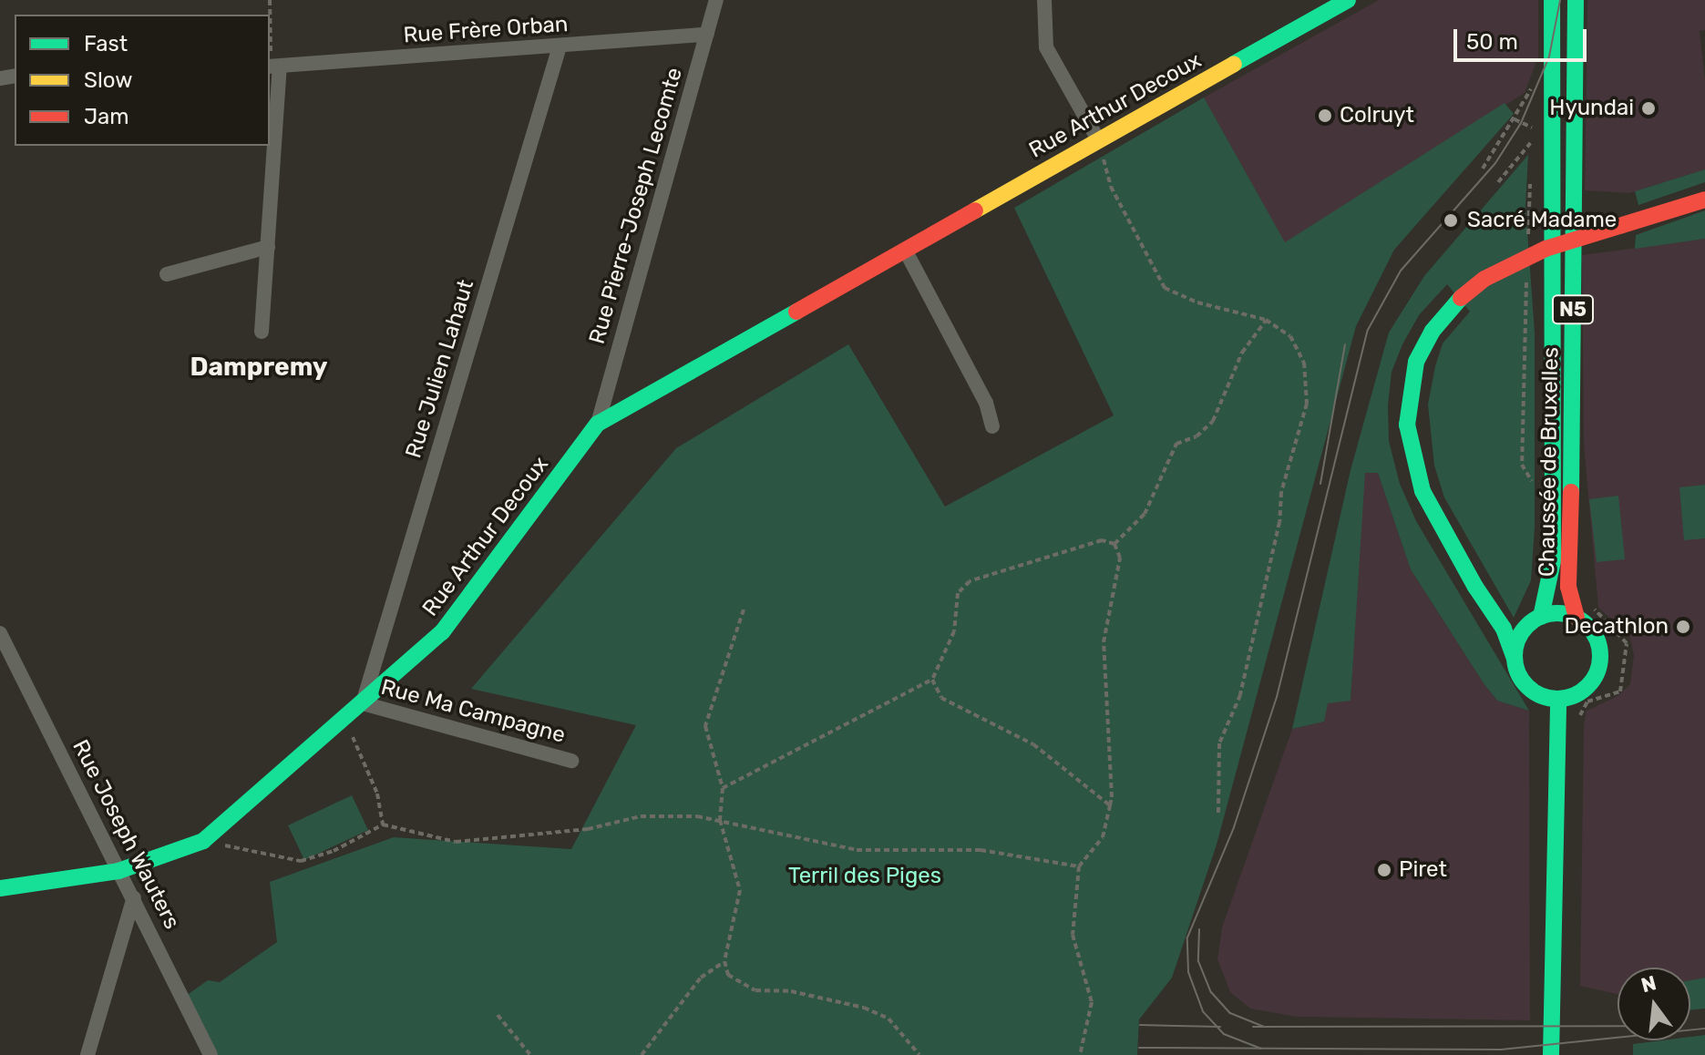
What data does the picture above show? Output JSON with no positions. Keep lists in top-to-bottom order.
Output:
{
  "streets": {
    "main road": ["Rue Arthur Decoux", "N5", "Chaussée de Bruxelles"],
    "street": [
      "Rue Frère Orban",
      "Rue Pierre-Joseph Lecomte",
      "Rue Julien Lahaut",
      "Rue Ma Campagne",
      "Rue Joseph Wauters"
    ]
  },
  "crossings": [
    ["Rue Frère Orban", "Rue Pierre-Joseph Lecomte"],
    ["Rue Frère Orban", "Rue Julien Lahaut"],
    ["Rue Arthur Decoux", "Rue Pierre-Joseph Lecomte"],
    ["Rue Arthur Decoux", "Rue Julien Lahaut"],
    ["Rue Arthur Decoux", "Rue Ma Campagne"],
    ["Rue Arthur Decoux", "Rue Joseph Wauters"],
    ["Rue Julien Lahaut", "Rue Ma Campagne"]
  ],
  "districts": ["Dampremy"],
  "parks": ["Terril des Piges"],
  "places": [
    "Hyundai",
    "Colruyt",
    "Sacré Madame",
    "Decathlon",
    "Piret"
  ],
  "legend": ["Fast", "Slow", "Jam"],
  "scale_bar": "50 m",
  "north": "top"
}
